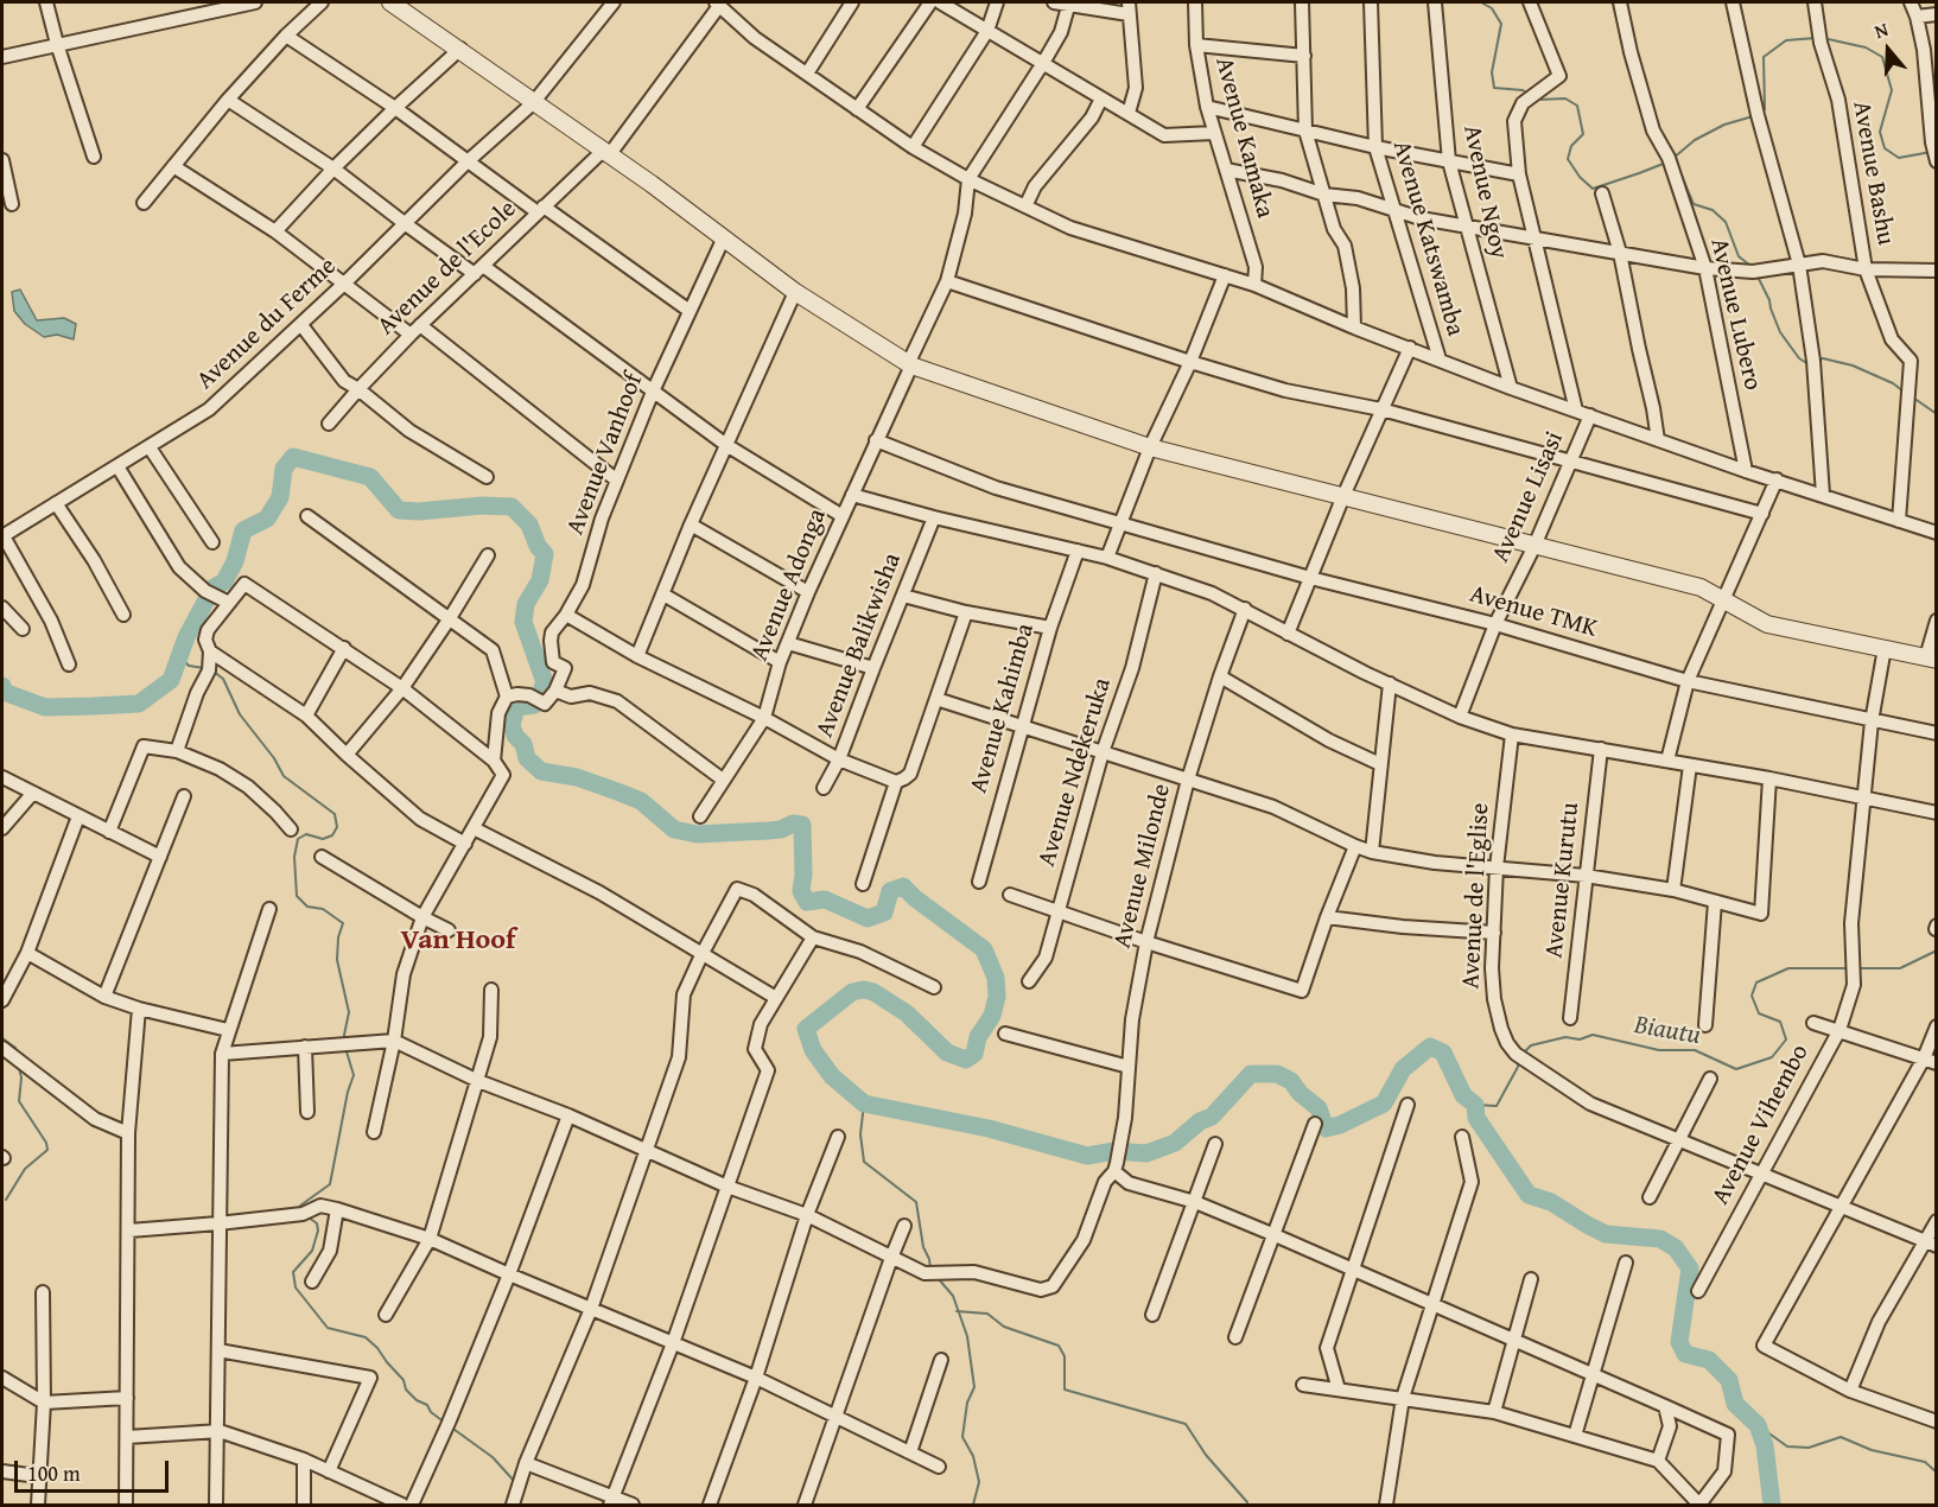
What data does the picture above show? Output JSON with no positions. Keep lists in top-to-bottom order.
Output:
{
  "streets": {
    "street": [
      "Avenue Kamaka",
      "Avenue Bashu",
      "Avenue Ngoy",
      "Avenue Katswamba",
      "Avenue de l'Ecole",
      "Avenue Lubero",
      "Avenue du Ferme",
      "Avenue Vanhoof",
      "Avenue Lisasi",
      "Avenue Adonga",
      "Avenue TMK",
      "Avenue Balikwisha",
      "Avenue Kahimba",
      "Avenue Ndekeruka",
      "Avenue Milonde",
      "Avenue Kurutu",
      "Avenue de l'Eglise",
      "Avenue Vihembo"
    ]
  },
  "crossings": [
    ["Avenue Lisasi", "Avenue TMK"],
    ["Avenue Adonga", "Avenue TMK"],
    ["Avenue TMK", "Avenue Vihembo"]
  ],
  "districts": ["Van Hoof"],
  "water": ["Biautu"],
  "scale_bar": "100 m",
  "north": "top"
}
